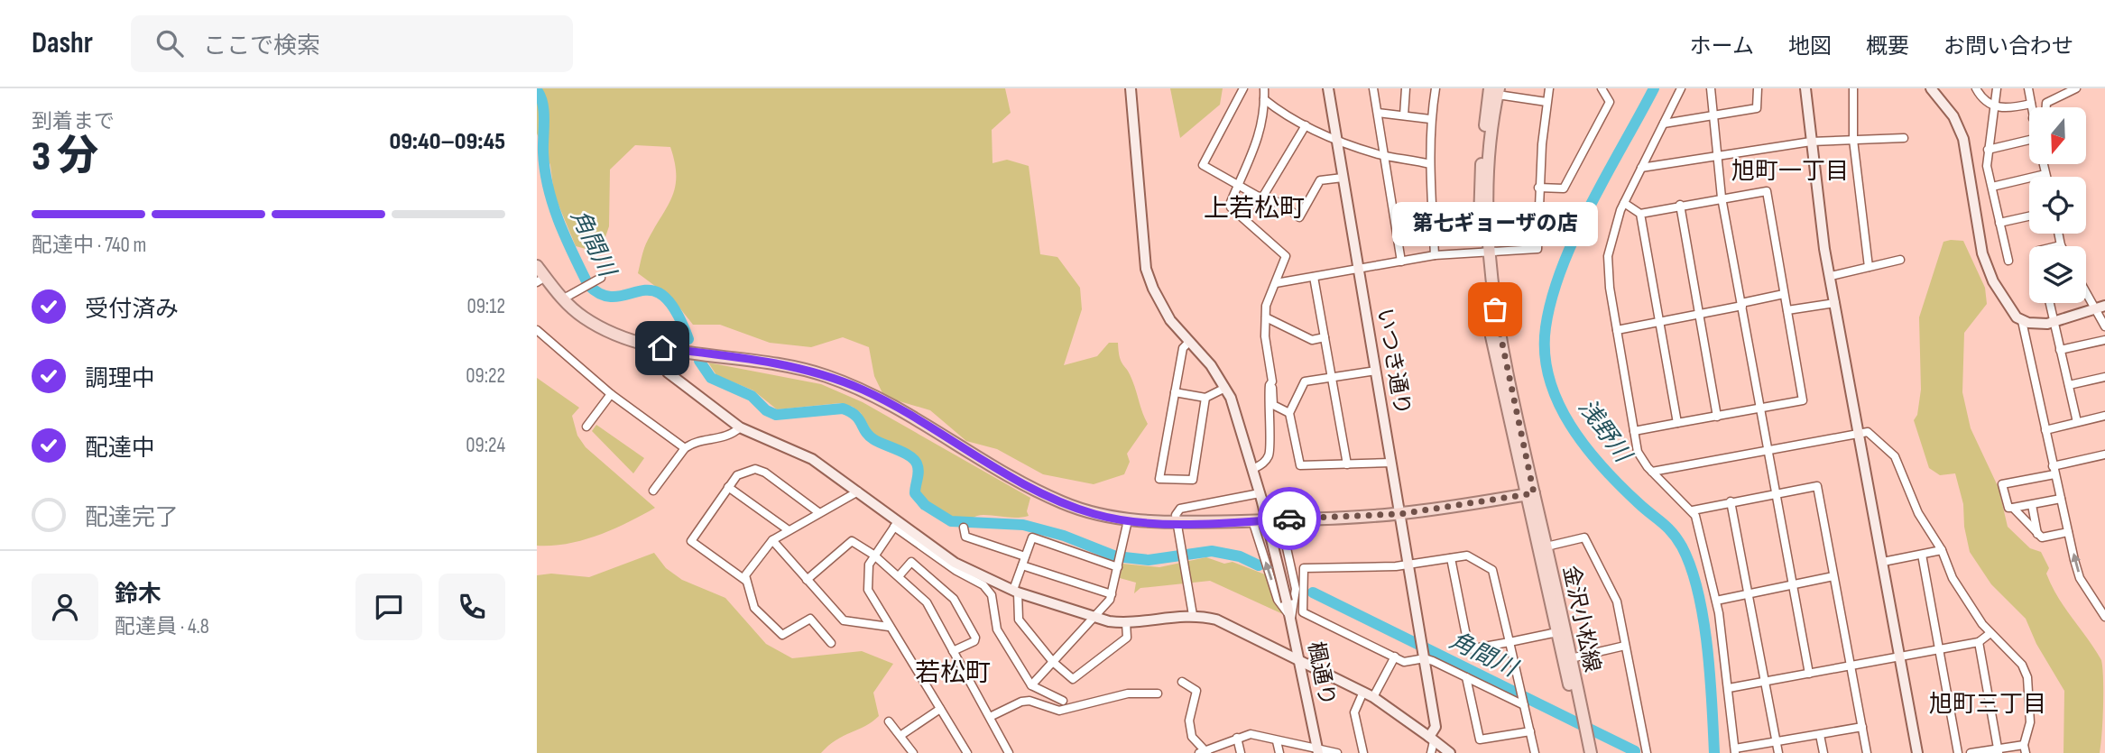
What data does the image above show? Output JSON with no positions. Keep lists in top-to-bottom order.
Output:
{
  "streets": {
    "main road": ["金沢小松線"],
    "street": ["いつき通り", "楓通り"]
  },
  "districts": [
    "旭町一丁目",
    "上若松町",
    "若松町",
    "旭町三丁目"
  ],
  "water": ["角間川", "浅野川"],
  "places": ["第七ギョーザの店"],
  "north": "bottom",
  "page": {
    "header": "Dashr",
    "search": "ここで検索",
    "nav": [
      "ホーム",
      "地図",
      "概要",
      "お問い合わせ"
    ],
    "heading": ["3 分", "到着まで", "09:40–09:45"],
    "panel": ["鈴木", "配達員 · 4.8"],
    "bar": "配達中 · 740 m",
    "bubble": "第七ギョーザの店",
    "list": [
      ["受付済み", "09:12"],
      ["調理中", "09:22"],
      ["配達中", "09:24"],
      "配達完了"
    ]
  }
}
